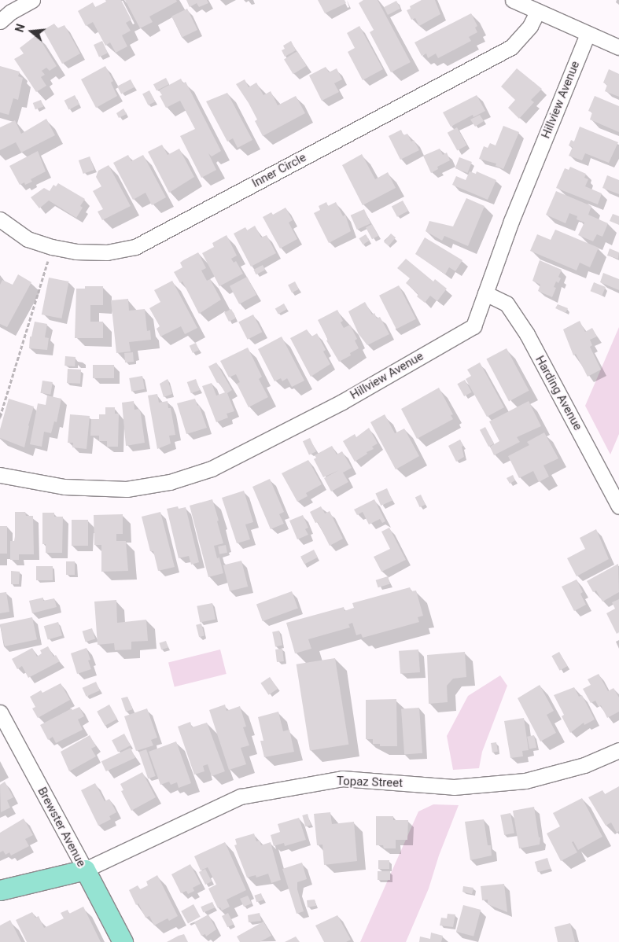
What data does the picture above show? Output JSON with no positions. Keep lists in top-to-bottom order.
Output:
{
  "streets": {
    "main road": ["Brewster Avenue"],
    "street": [
      "Hillview Avenue",
      "Inner Circle",
      "Harding Avenue",
      "Topaz Street"
    ]
  },
  "crossings": [
    ["Hillview Avenue", "Harding Avenue"],
    ["Topaz Street", "Brewster Avenue"]
  ],
  "north": "left"
}
